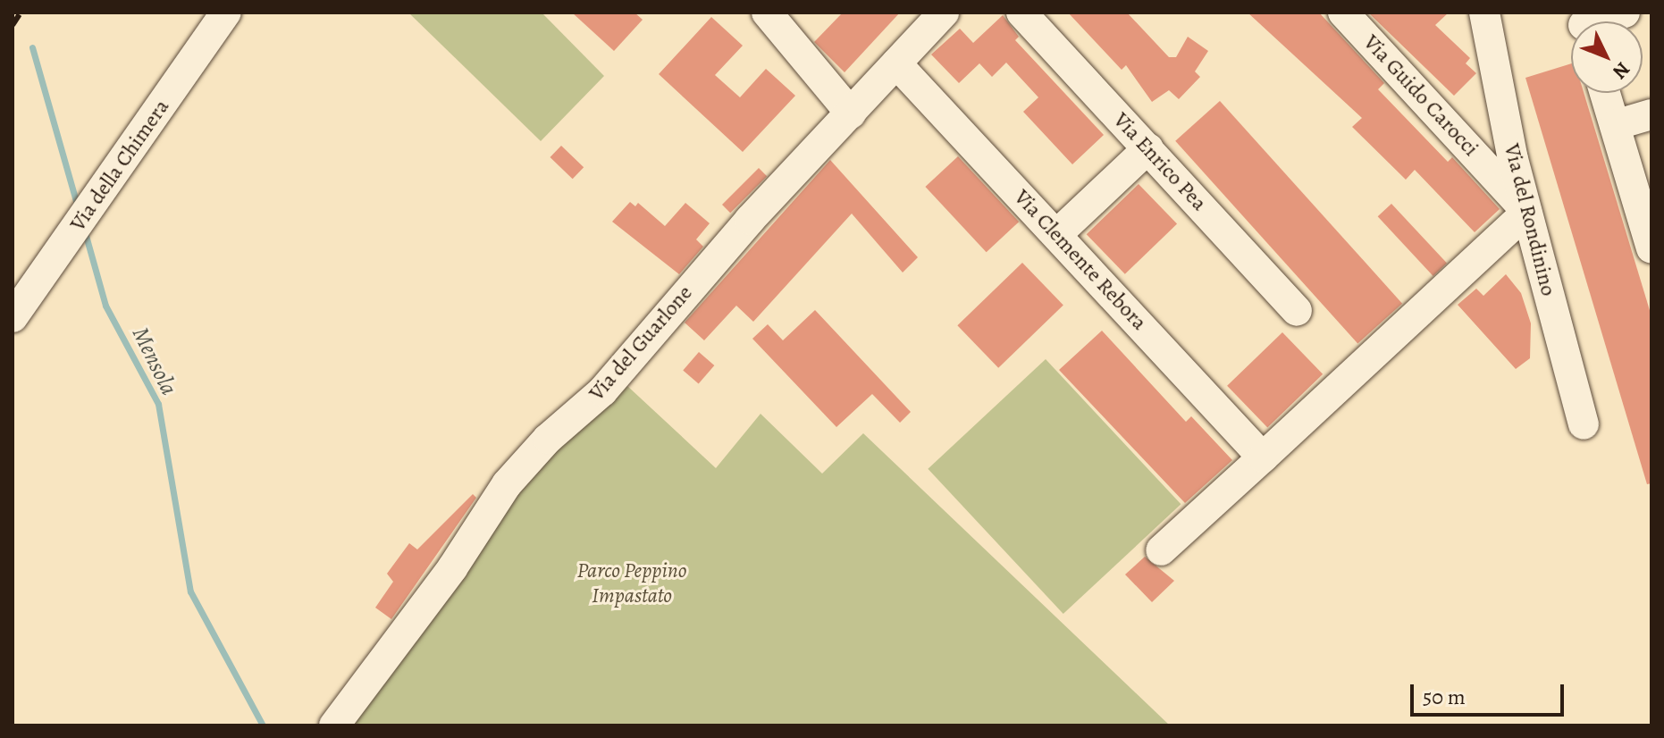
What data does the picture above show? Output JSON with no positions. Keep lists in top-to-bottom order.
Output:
{
  "streets": {
    "street": [
      "Via Guido Carocci",
      "Via Enrico Pea",
      "Via della Chimera",
      "Via del Rondinino",
      "Via Clemente Rebora",
      "Via del Guarlone"
    ]
  },
  "crossings": [
    ["Via Guido Carocci", "Via del Rondinino"],
    ["Via Clemente Rebora", "Via del Guarlone"]
  ],
  "water": ["Mensola"],
  "parks": ["Parco Peppino Impastato"],
  "scale_bar": "50 m",
  "north": "bottom right"
}
